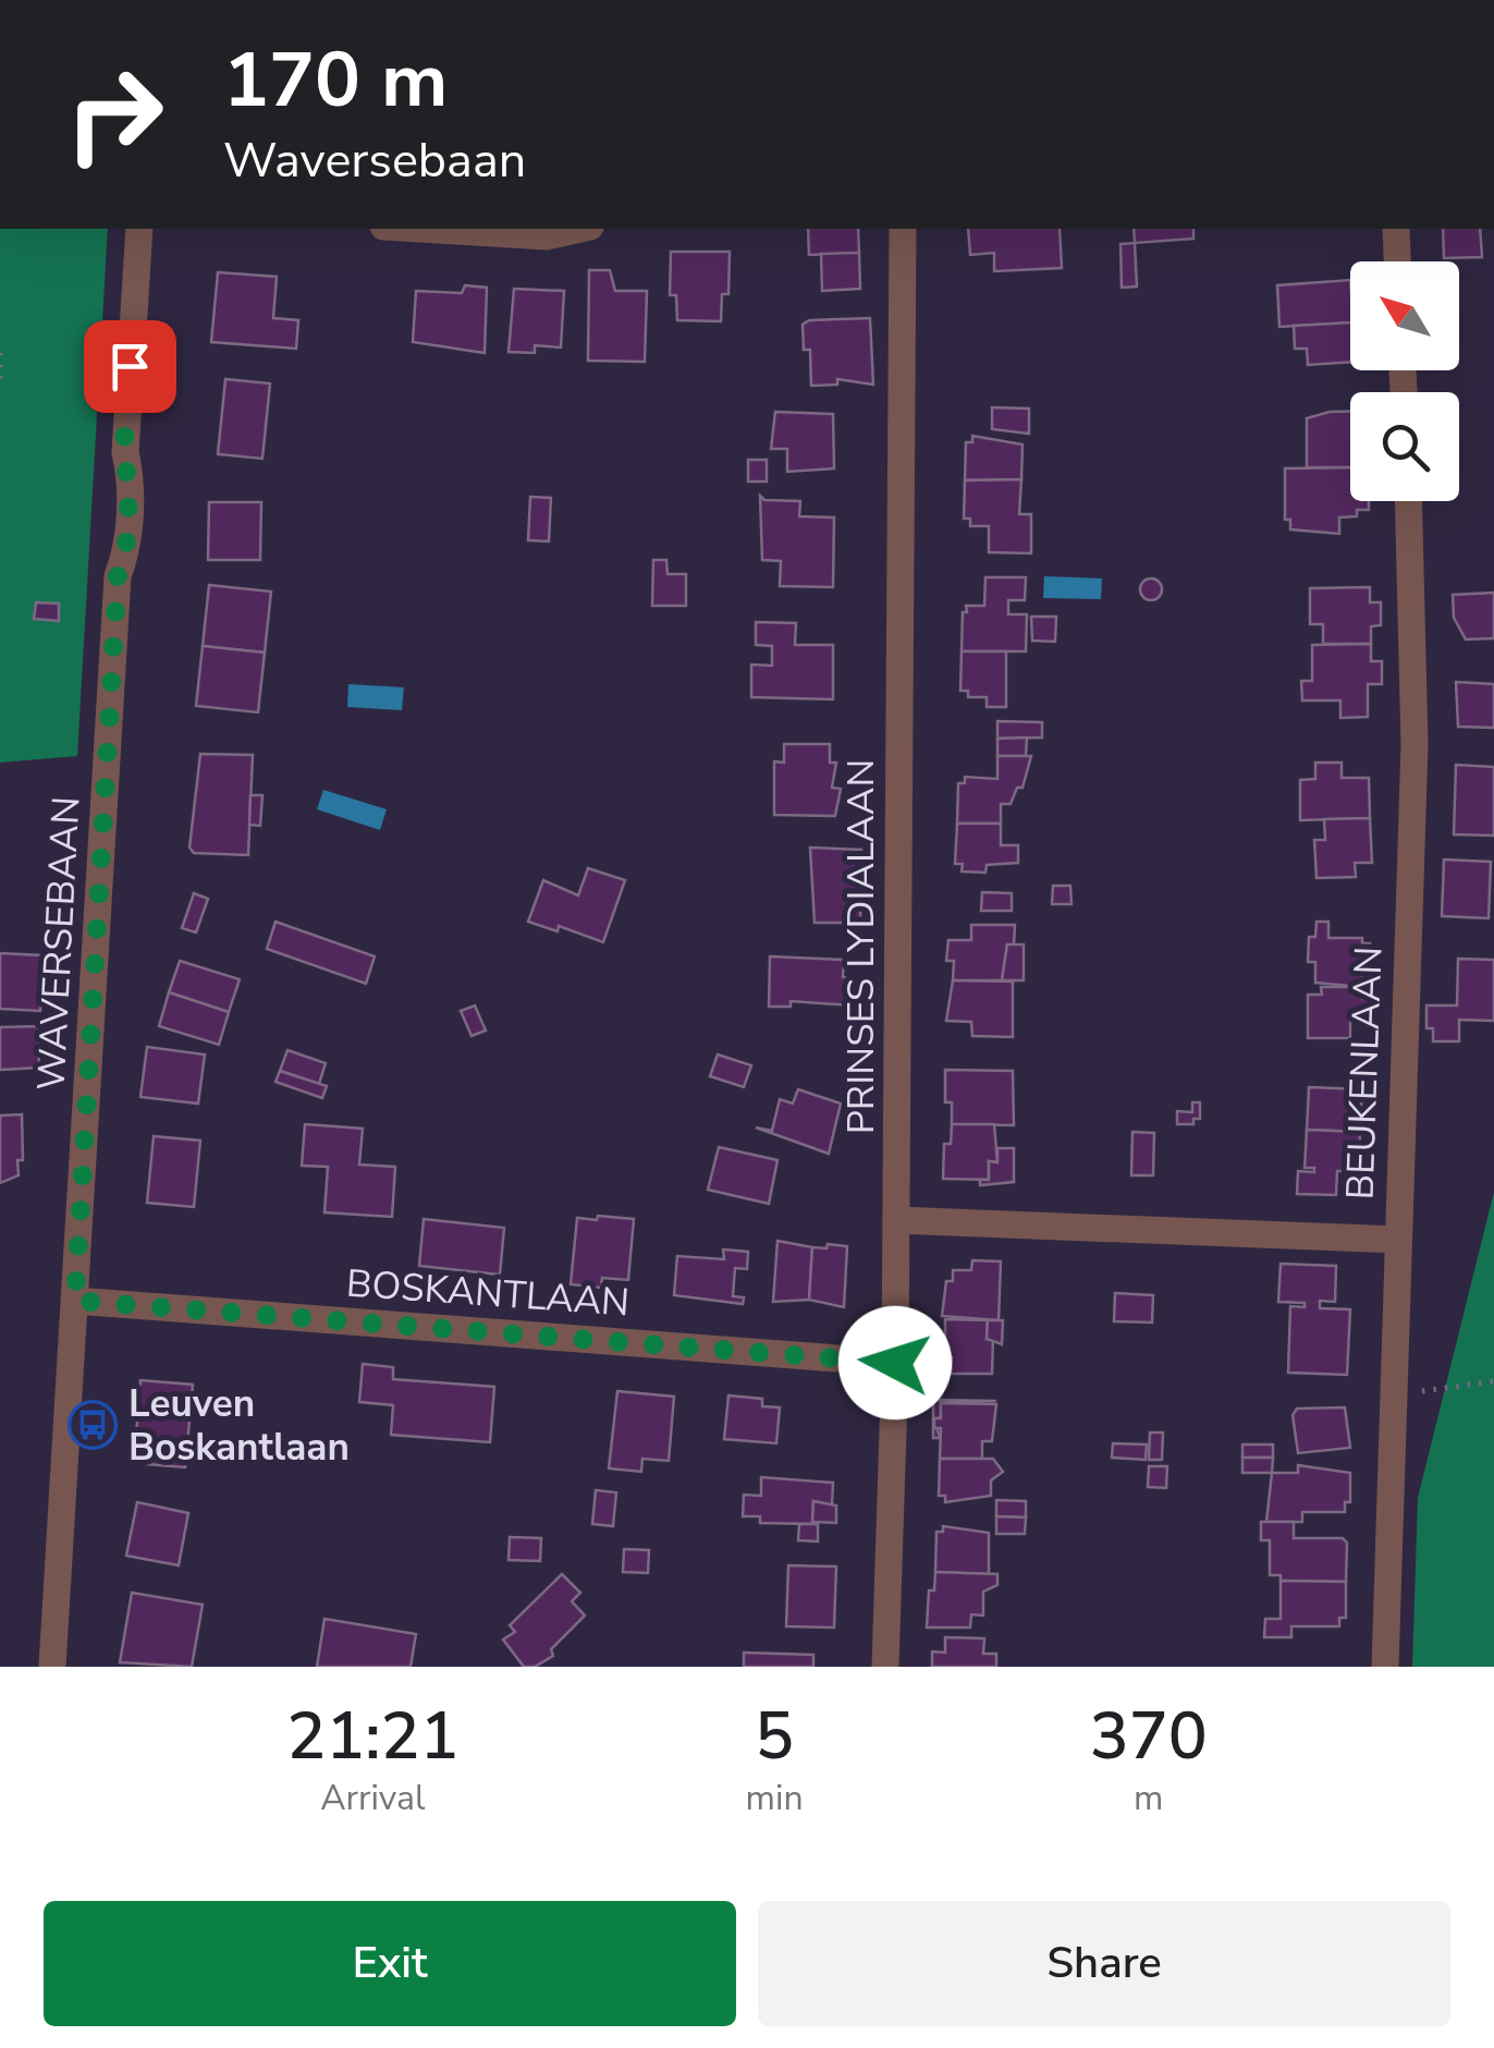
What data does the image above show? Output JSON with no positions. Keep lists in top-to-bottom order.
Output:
{
  "streets": {
    "street": [
      "WAVERSEBAAN",
      "PRINSES LYDIALAAN",
      "BEUKENLAAN",
      "BOSKANTLAAN"
    ]
  },
  "crossings": [
    ["WAVERSEBAAN", "BOSKANTLAAN"],
    ["PRINSES LYDIALAAN", "BOSKANTLAAN"]
  ],
  "places": {
    "bus stop": ["Leuven Boskantlaan"]
  },
  "north": "top left",
  "page": {
    "turn": ["170 m", "Waversebaan"],
    "eta": [
      "21:21",
      "Arrival",
      "5",
      "min",
      "370",
      "m"
    ],
    "buttons": ["Exit", "Share"]
  }
}
